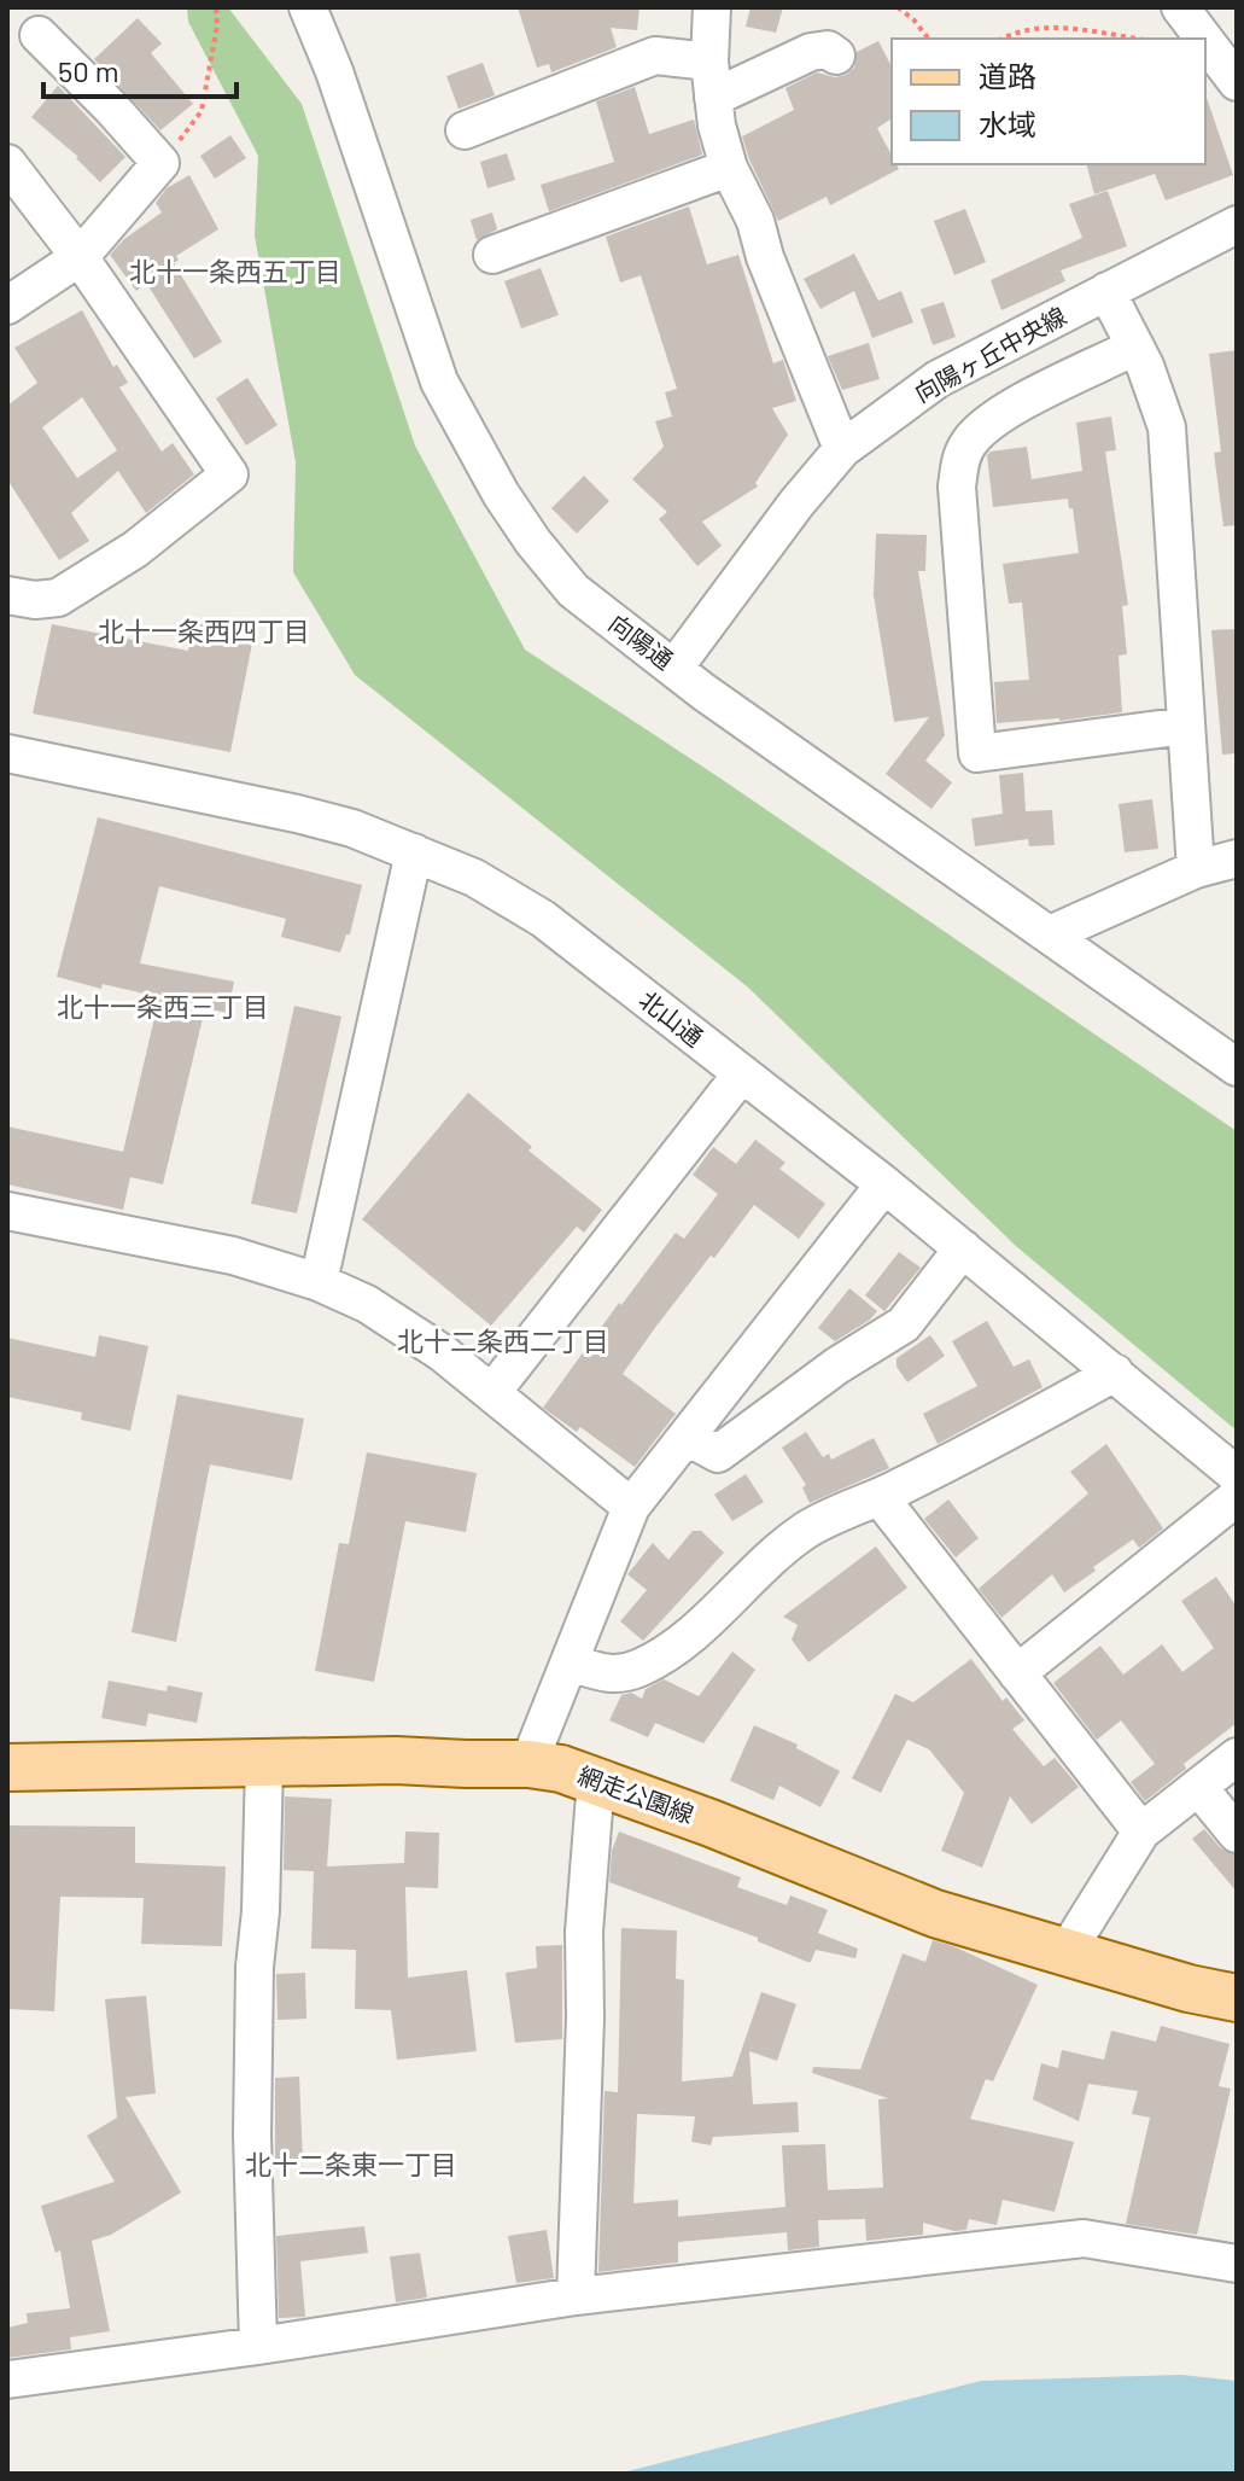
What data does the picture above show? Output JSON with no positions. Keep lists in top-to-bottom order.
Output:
{
  "streets": {
    "main road": ["網走公園線"],
    "street": ["向陽ヶ丘中央線", "向陽通", "北山通"]
  },
  "crossings": [
    ["向陽ヶ丘中央線", "向陽通"]
  ],
  "districts": [
    "北十一条西五丁目",
    "北十一条西四丁目",
    "北十一条西三丁目",
    "北十二条西二丁目",
    "北十二条東一丁目"
  ],
  "legend": ["道路", "水域"],
  "scale_bar": "50 m"
}
